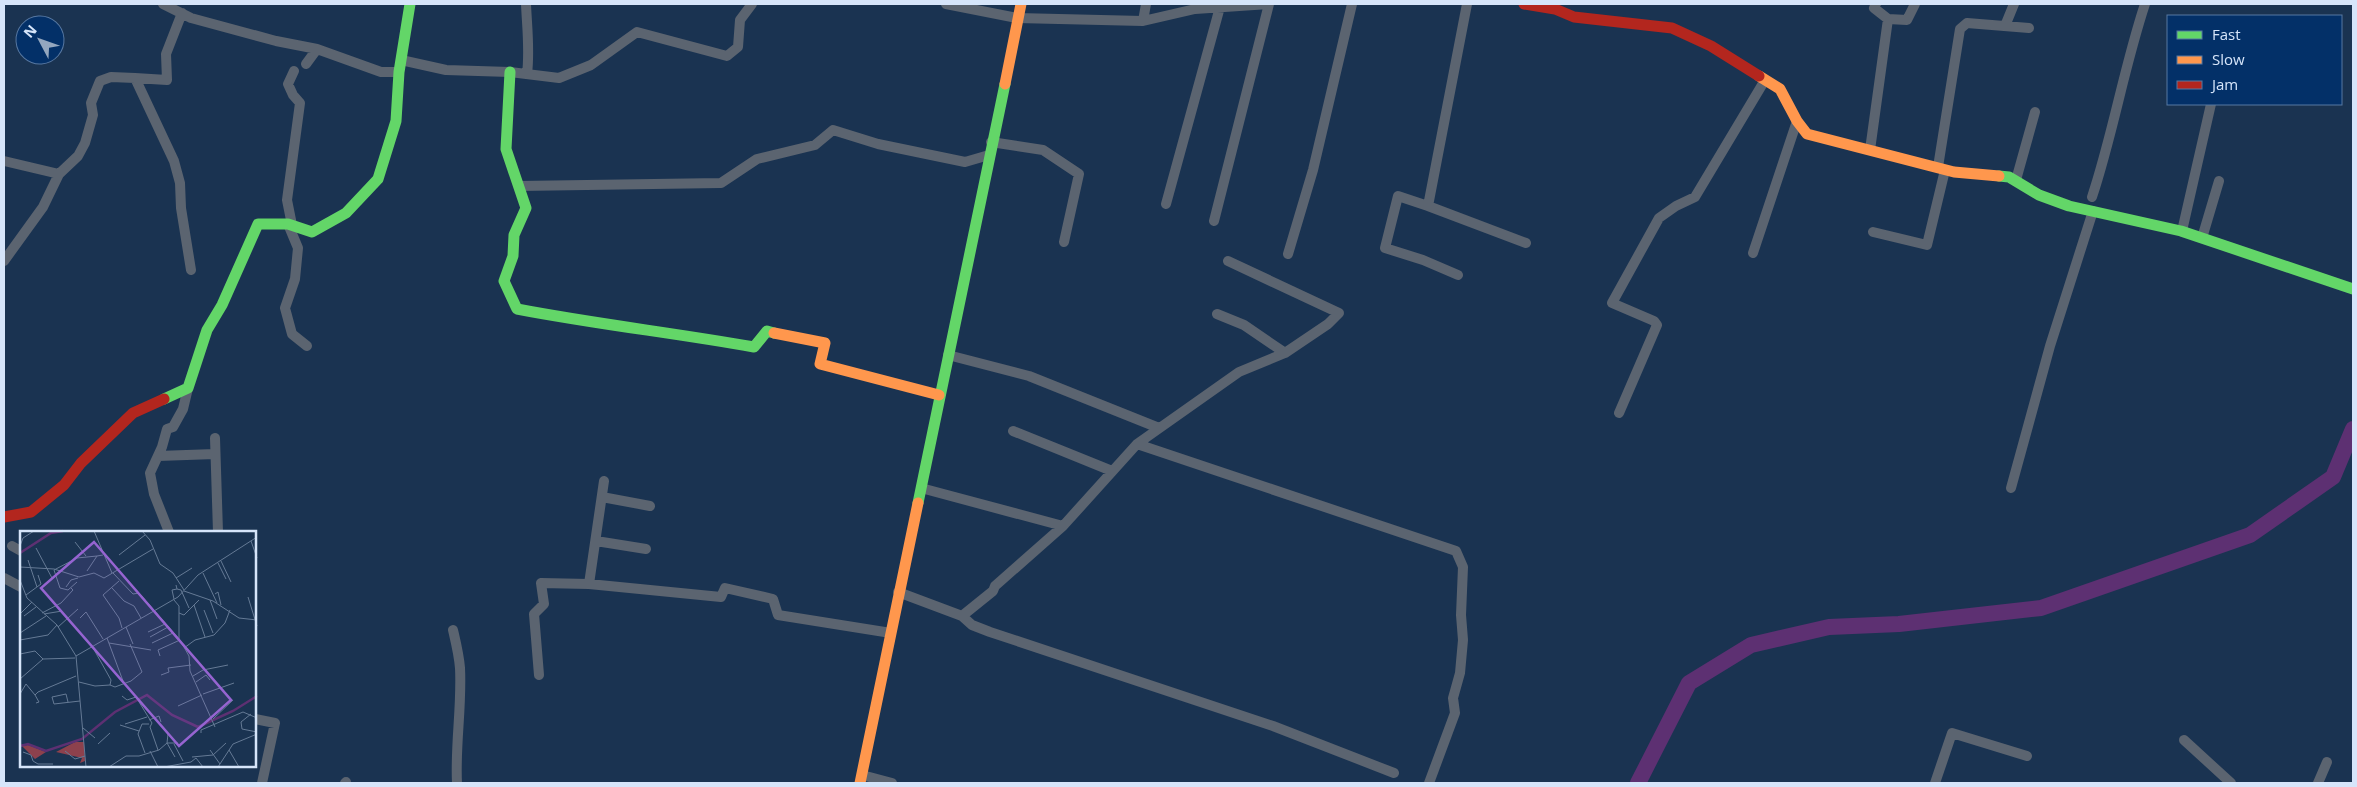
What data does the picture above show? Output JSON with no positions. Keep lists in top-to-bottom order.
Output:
{
  "legend": ["Fast", "Slow", "Jam"],
  "north": "top left"
}
